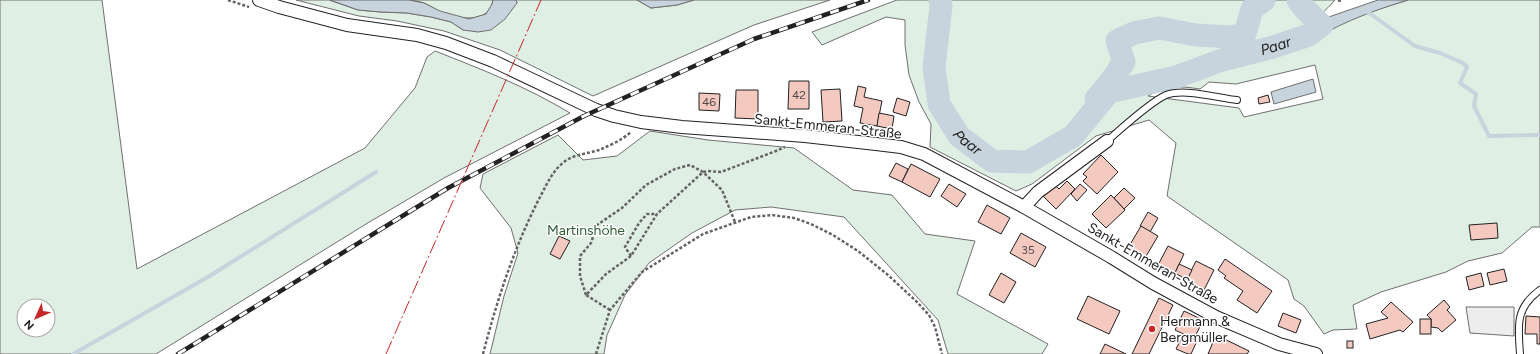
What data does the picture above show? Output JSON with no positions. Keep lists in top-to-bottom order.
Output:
{
  "streets": {
    "street": ["Sankt-Emmeran-Straße"]
  },
  "water": ["Paar"],
  "parks": ["Martinshöhe"],
  "places": ["Hermann & Bergmüller"],
  "house_numbers": ["42", "46", "35"],
  "north": "bottom left"
}
